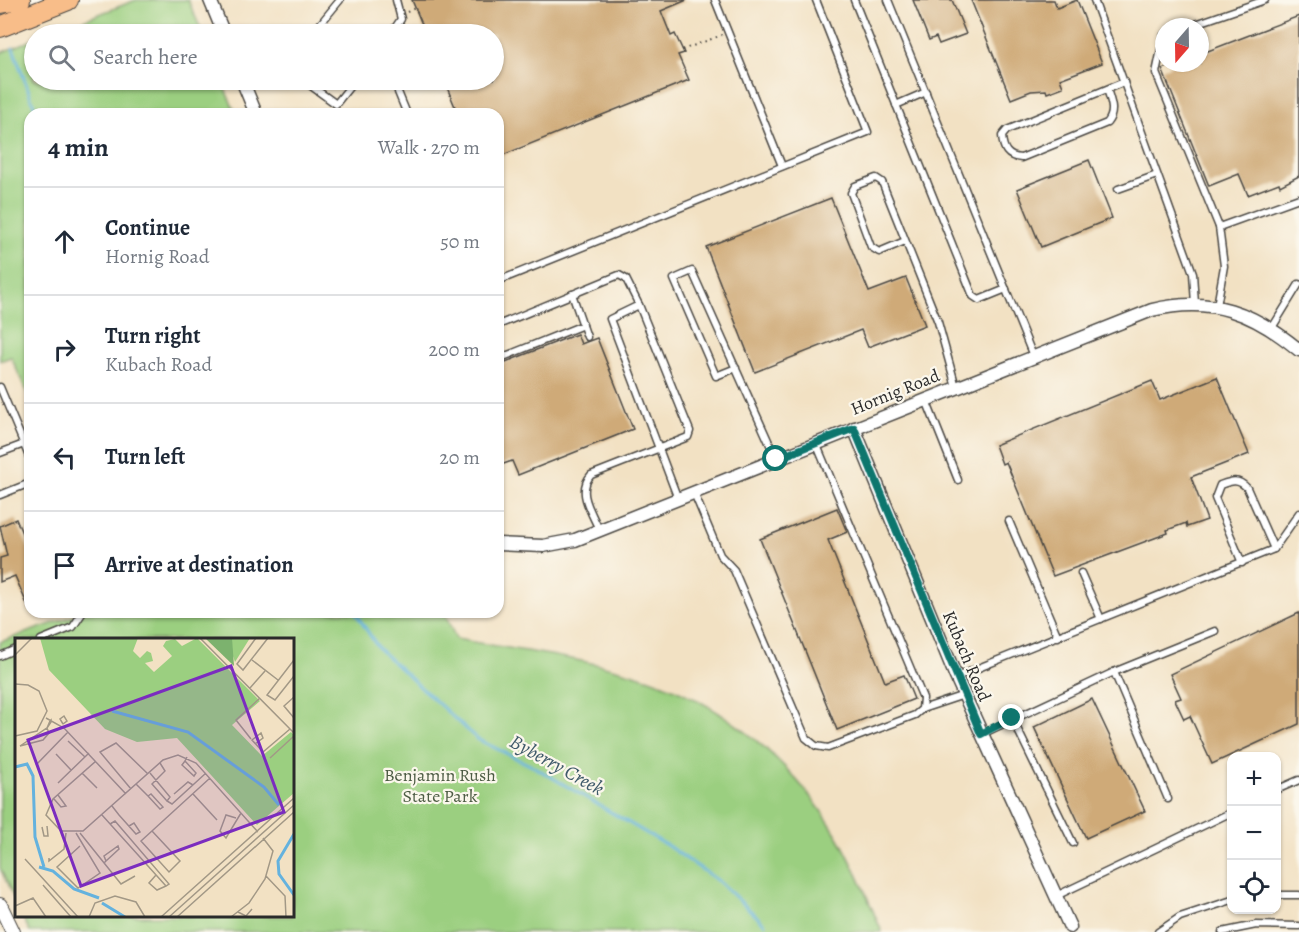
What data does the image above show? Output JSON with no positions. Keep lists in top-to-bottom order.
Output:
{
  "streets": {
    "street": ["Hornig Road", "Kubach Road"]
  },
  "crossings": [
    ["Hornig Road", "Kubach Road"]
  ],
  "water": ["Byberry Creek"],
  "parks": ["Benjamin Rush State Park"],
  "north": "bottom",
  "page": {
    "search": "Search here",
    "heading": ["4 min", "Walk · 270 m"],
    "list": [
      ["Continue", "Hornig Road", "50 m"],
      ["Turn right", "Kubach Road", "200 m"],
      ["Turn left", "20 m"],
      "Arrive at destination"
    ],
    "map_buttons": ["+", "−"]
  }
}
